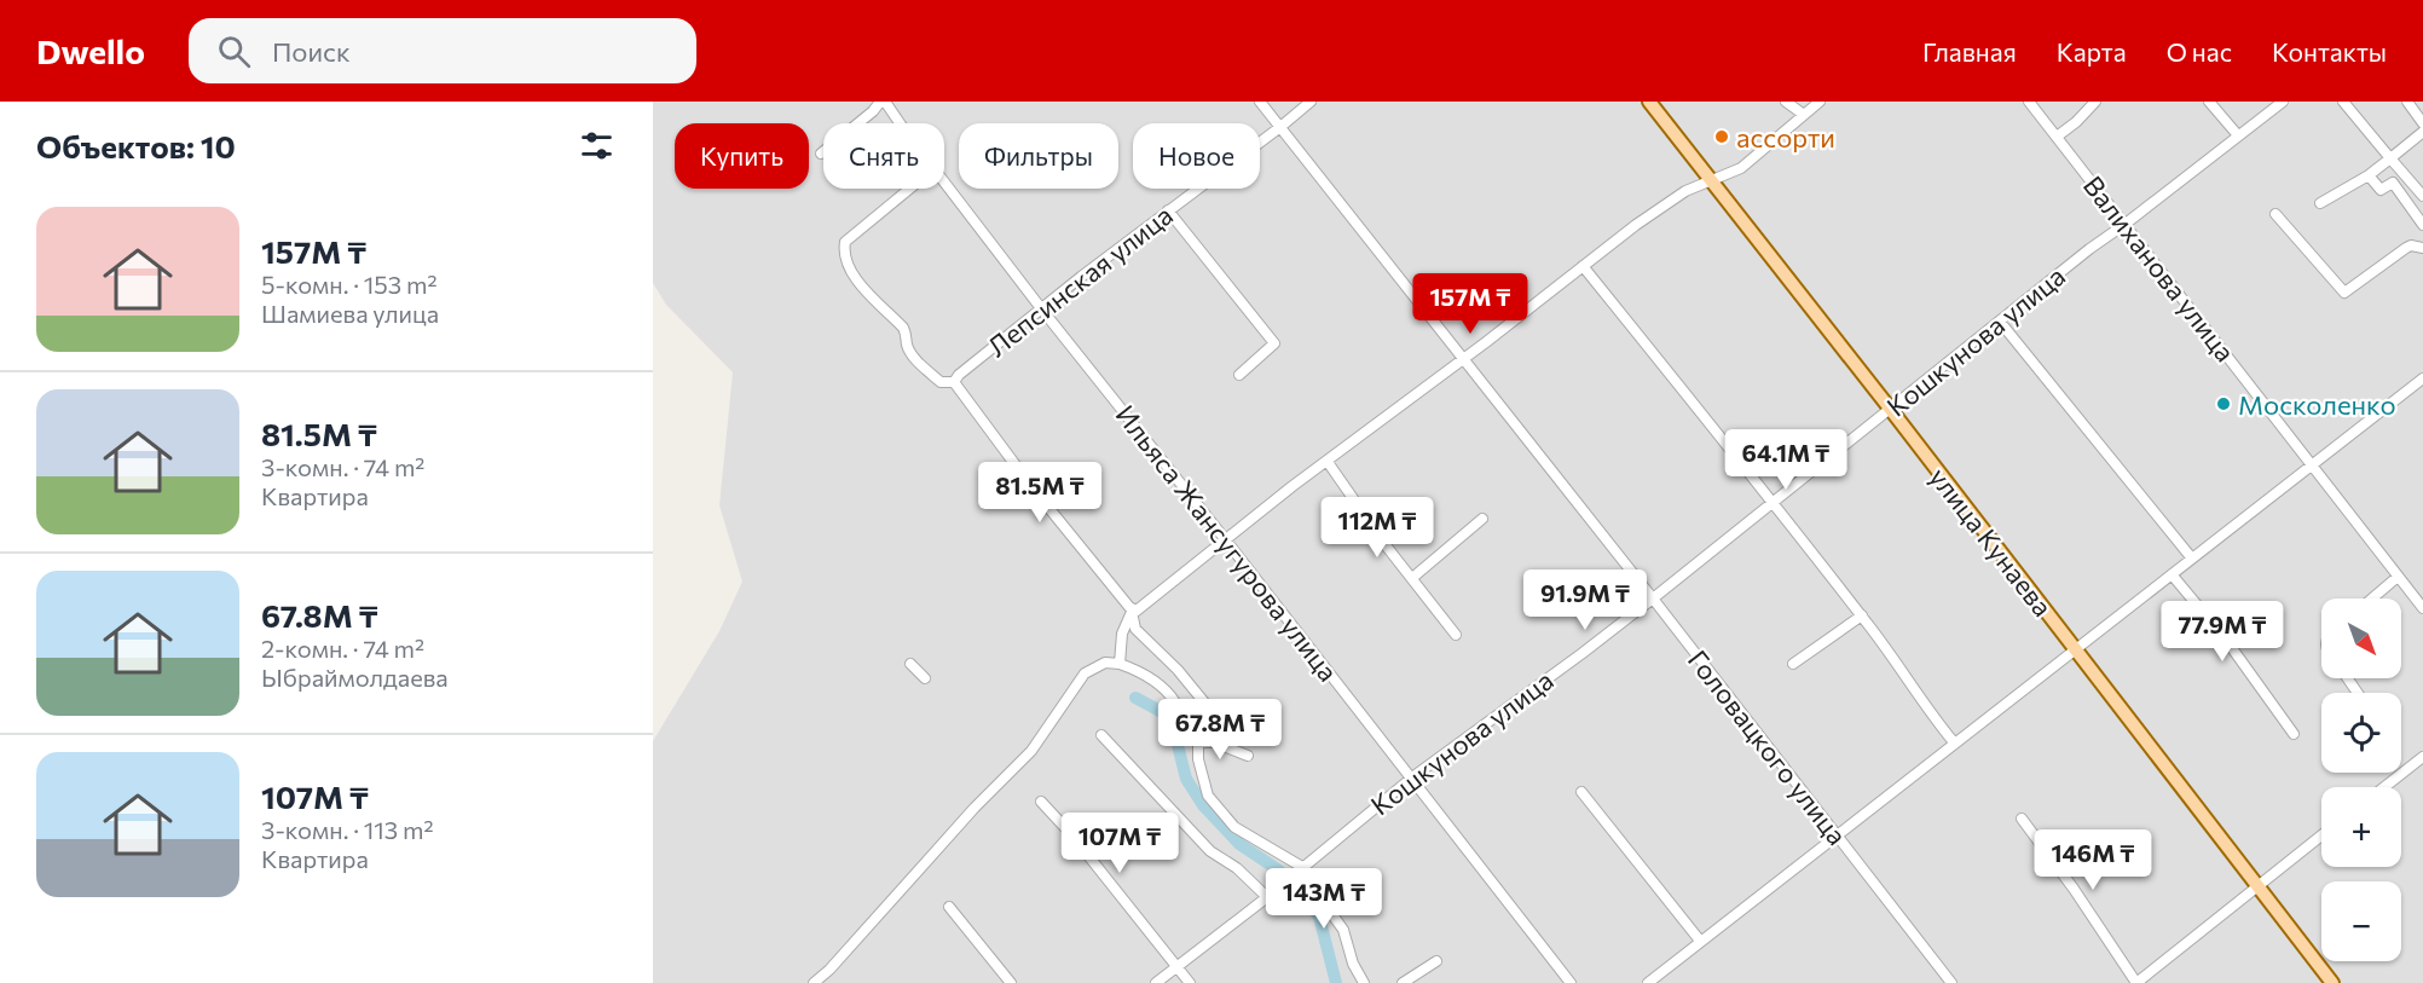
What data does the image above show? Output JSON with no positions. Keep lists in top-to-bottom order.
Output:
{
  "streets": {
    "main road": ["улица Кунаева"],
    "street": [
      "Валиханова улица",
      "Лепсинская улица",
      "Кошкунова улица",
      "Ильяса Жансугурова улица",
      "Головацкого улица"
    ]
  },
  "crossings": [
    ["Валиханова улица", "Кошкунова улица"],
    ["Лепсинская улица", "Ильяса Жансугурова улица"],
    ["Лепсинская улица", "Головацкого улица"],
    ["Кошкунова улица", "улица Кунаева"],
    ["Кошкунова улица", "Ильяса Жансугурова улица"],
    ["Кошкунова улица", "Головацкого улица"]
  ],
  "places": ["ассорти", "Москоленко"],
  "north": "bottom right",
  "page": {
    "header": "Dwello",
    "search": "Поиск",
    "nav": [
      "Главная",
      "Карта",
      "О нас",
      "Контакты"
    ],
    "heading": "Объектов: 10",
    "chip": [
      "Купить",
      "Снять",
      "Фильтры",
      "Новое"
    ],
    "list": [
      {
        "name": "157M ₸",
        "note": "5-комн. · 153 m² · Шамиева улица"
      },
      {
        "name": "81.5M ₸",
        "note": "3-комн. · 74 m² · Квартира"
      },
      {
        "name": "67.8M ₸",
        "note": "2-комн. · 74 m² · Ыбраймолдаева"
      },
      {
        "name": "107M ₸",
        "note": "3-комн. · 113 m² · Квартира"
      }
    ],
    "price": [
      "157M ₸",
      "64.1M ₸",
      "81.5M ₸",
      "112M ₸",
      "91.9M ₸",
      "77.9M ₸",
      "67.8M ₸",
      "107M ₸",
      "146M ₸",
      "143M ₸"
    ],
    "map_buttons": ["+", "−"]
  }
}
